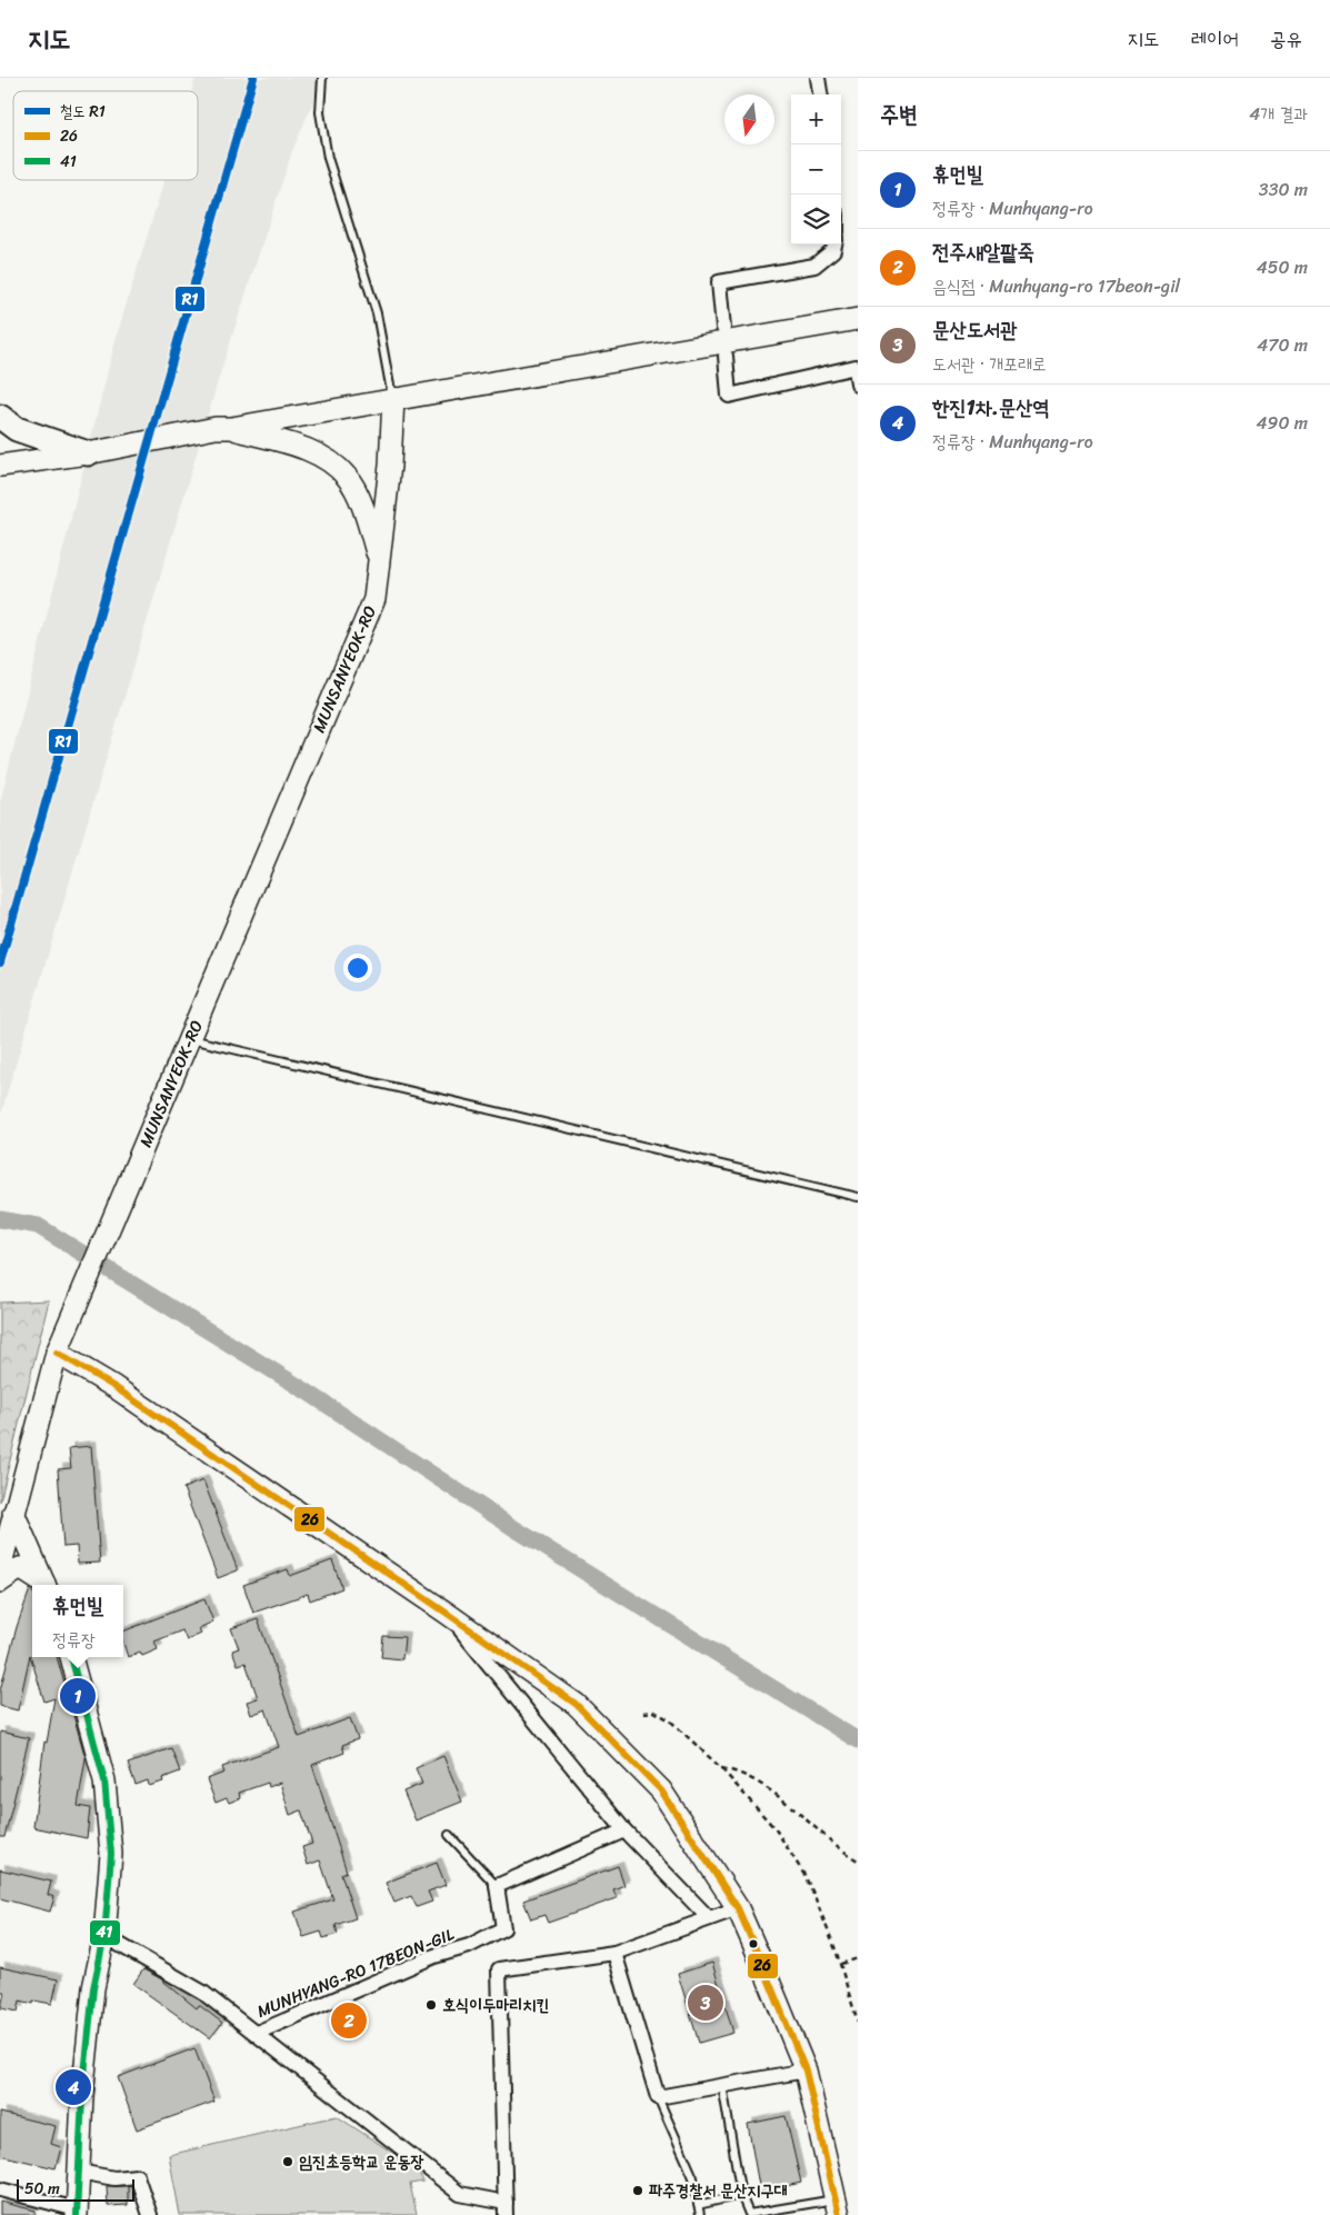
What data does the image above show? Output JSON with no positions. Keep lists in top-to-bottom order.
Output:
{
  "streets": {
    "street": ["MUNSANYEOK-RO", "MUNHYANG-RO 17BEON-GIL"]
  },
  "places": ["호식이두마리치킨", "임진초등학교 운동장", "파주경찰서 문산지구대"],
  "lines": ["rail line R1", "transit line 26", "transit line 41"],
  "legend": ["철도 R1", "26", "41"],
  "scale_bar": "50 m",
  "north": "bottom",
  "page": {
    "header": "지도",
    "nav": ["지도", "레이어", "공유"],
    "heading": ["주변", "4개 결과"],
    "map_buttons": ["+", "−"],
    "list": [
      {
        "mark": "1",
        "name": "휴먼빌",
        "note": "정류장 · Munhyang-ro",
        "value": "330 m"
      },
      {
        "mark": "2",
        "name": "전주새알팥죽",
        "note": "음식점 · Munhyang-ro 17beon-gil",
        "value": "450 m"
      },
      {
        "mark": "3",
        "name": "문산도서관",
        "note": "도서관 · 개포래로",
        "value": "470 m"
      },
      {
        "mark": "4",
        "name": "한진1차.문산역",
        "note": "정류장 · Munhyang-ro",
        "value": "490 m"
      }
    ],
    "popup": ["휴먼빌", "정류장"],
    "pins": [
      "1",
      "3",
      "2",
      "4"
    ],
    "scale": "50 m"
  }
}
